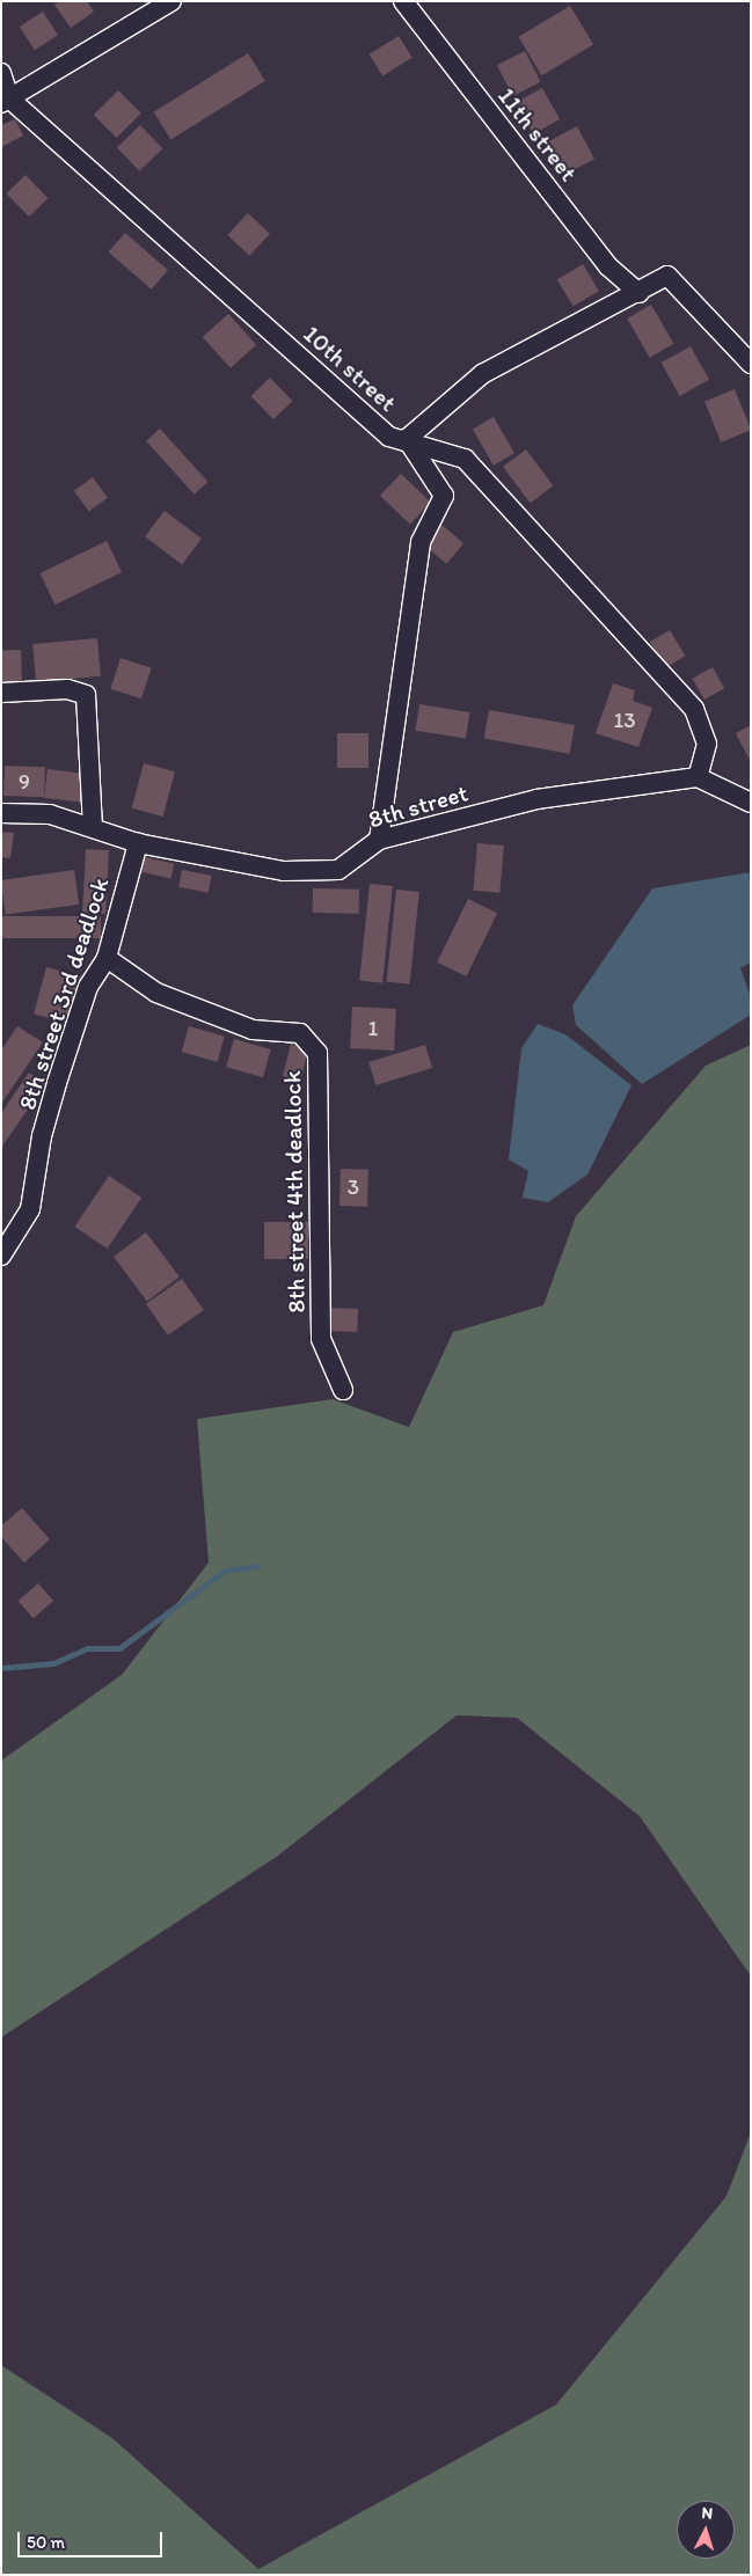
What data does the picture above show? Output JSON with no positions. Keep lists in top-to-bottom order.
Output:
{
  "streets": {
    "street": [
      "11th street",
      "10th street",
      "8th street",
      "8th street 3rd deadlock",
      "8th street 4th deadlock"
    ]
  },
  "crossings": [
    ["10th street", "8th street"],
    ["8th street", "8th street 3rd deadlock"],
    ["8th street 3rd deadlock", "8th street 4th deadlock"]
  ],
  "house_numbers": [
    "13",
    "9",
    "1",
    "3"
  ],
  "scale_bar": "50 m",
  "north": "top"
}
